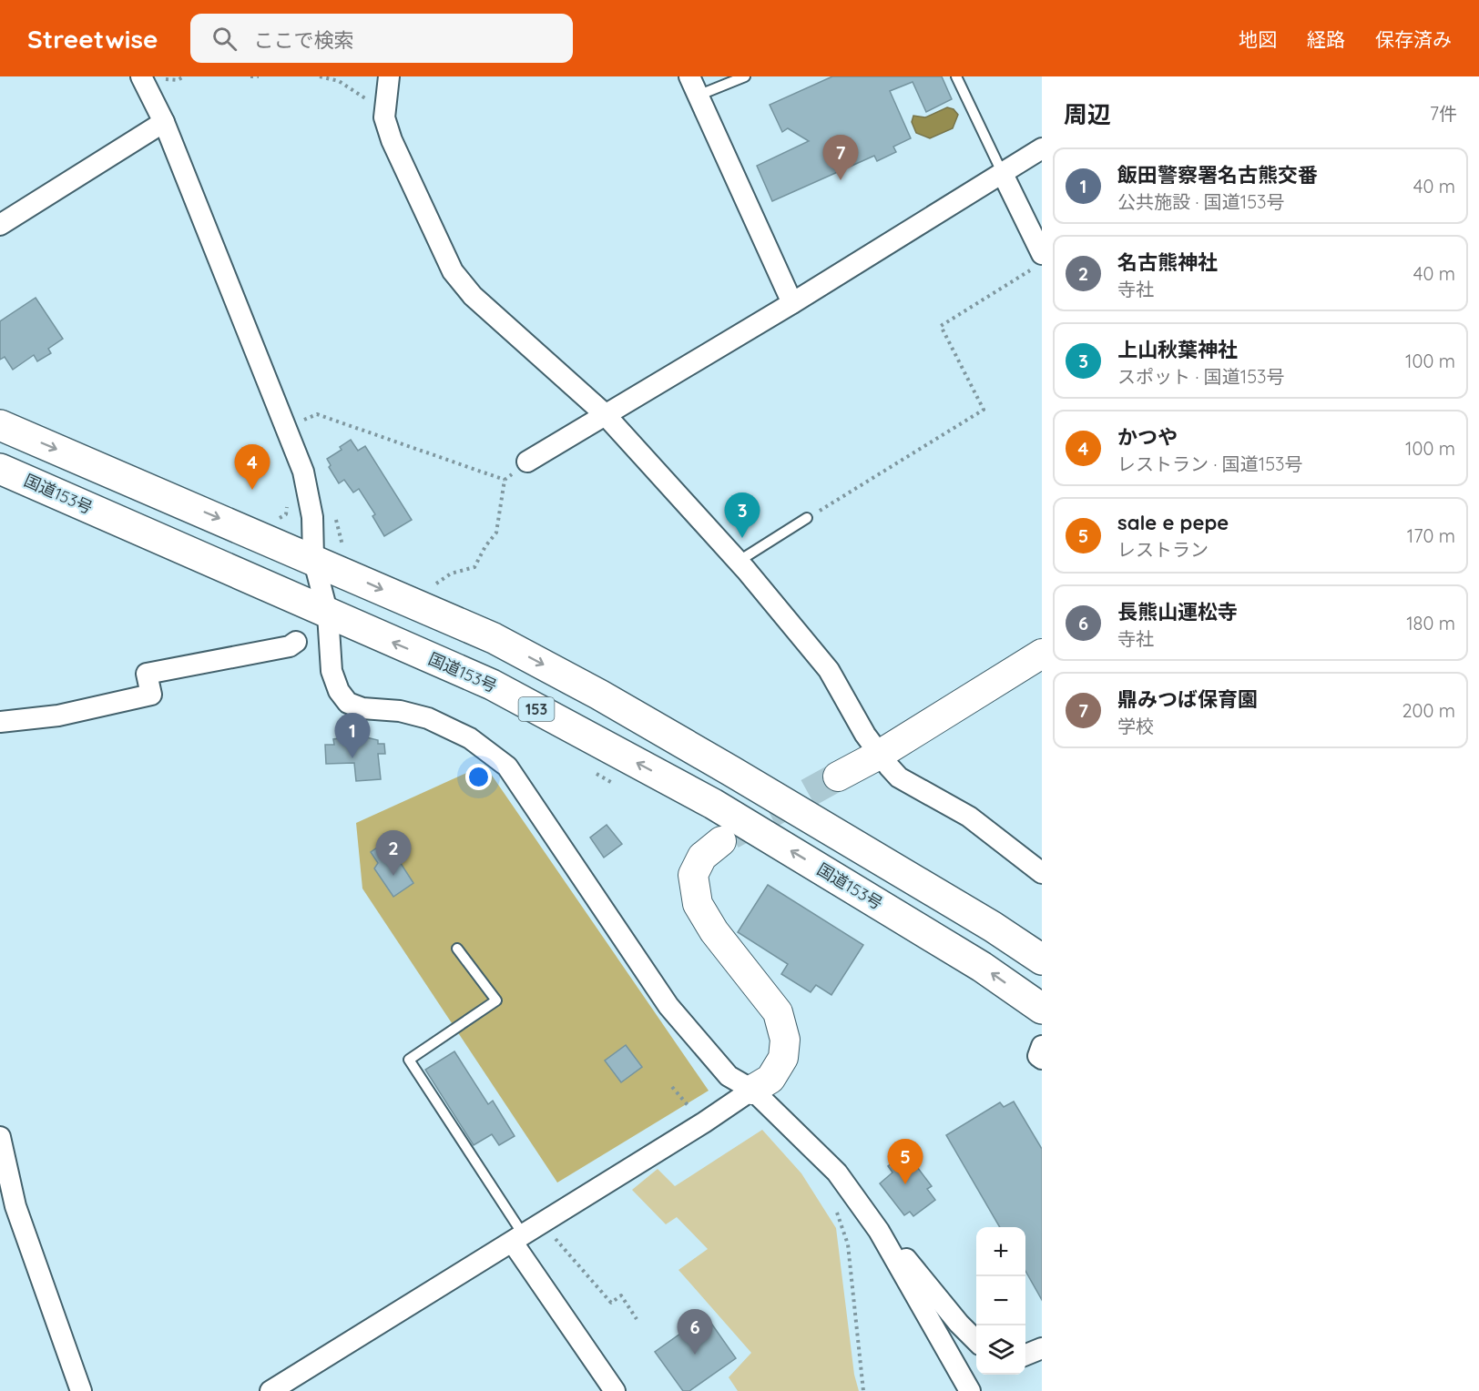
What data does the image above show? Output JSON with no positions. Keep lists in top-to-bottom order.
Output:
{
  "streets": {
    "highway": ["国道153号", "153"]
  },
  "page": {
    "header": "Streetwise",
    "search": "ここで検索",
    "nav": ["地図", "経路", "保存済み"],
    "heading": ["周辺", "7件"],
    "pins": [
      "7",
      "4",
      "3",
      "1",
      "2",
      "5",
      "6"
    ],
    "list": [
      {
        "mark": "1",
        "name": "飯田警察署名古熊交番",
        "note": "公共施設 · 国道153号",
        "value": "40 m"
      },
      {
        "mark": "2",
        "name": "名古熊神社",
        "note": "寺社",
        "value": "40 m"
      },
      {
        "mark": "3",
        "name": "上山秋葉神社",
        "note": "スポット · 国道153号",
        "value": "100 m"
      },
      {
        "mark": "4",
        "name": "かつや",
        "note": "レストラン · 国道153号",
        "value": "100 m"
      },
      {
        "mark": "5",
        "name": "sale e pepe",
        "note": "レストラン",
        "value": "170 m"
      },
      {
        "mark": "6",
        "name": "長熊山運松寺",
        "note": "寺社",
        "value": "180 m"
      },
      {
        "mark": "7",
        "name": "鼎みつば保育園",
        "note": "学校",
        "value": "200 m"
      }
    ],
    "map_buttons": ["+", "−"]
  }
}
